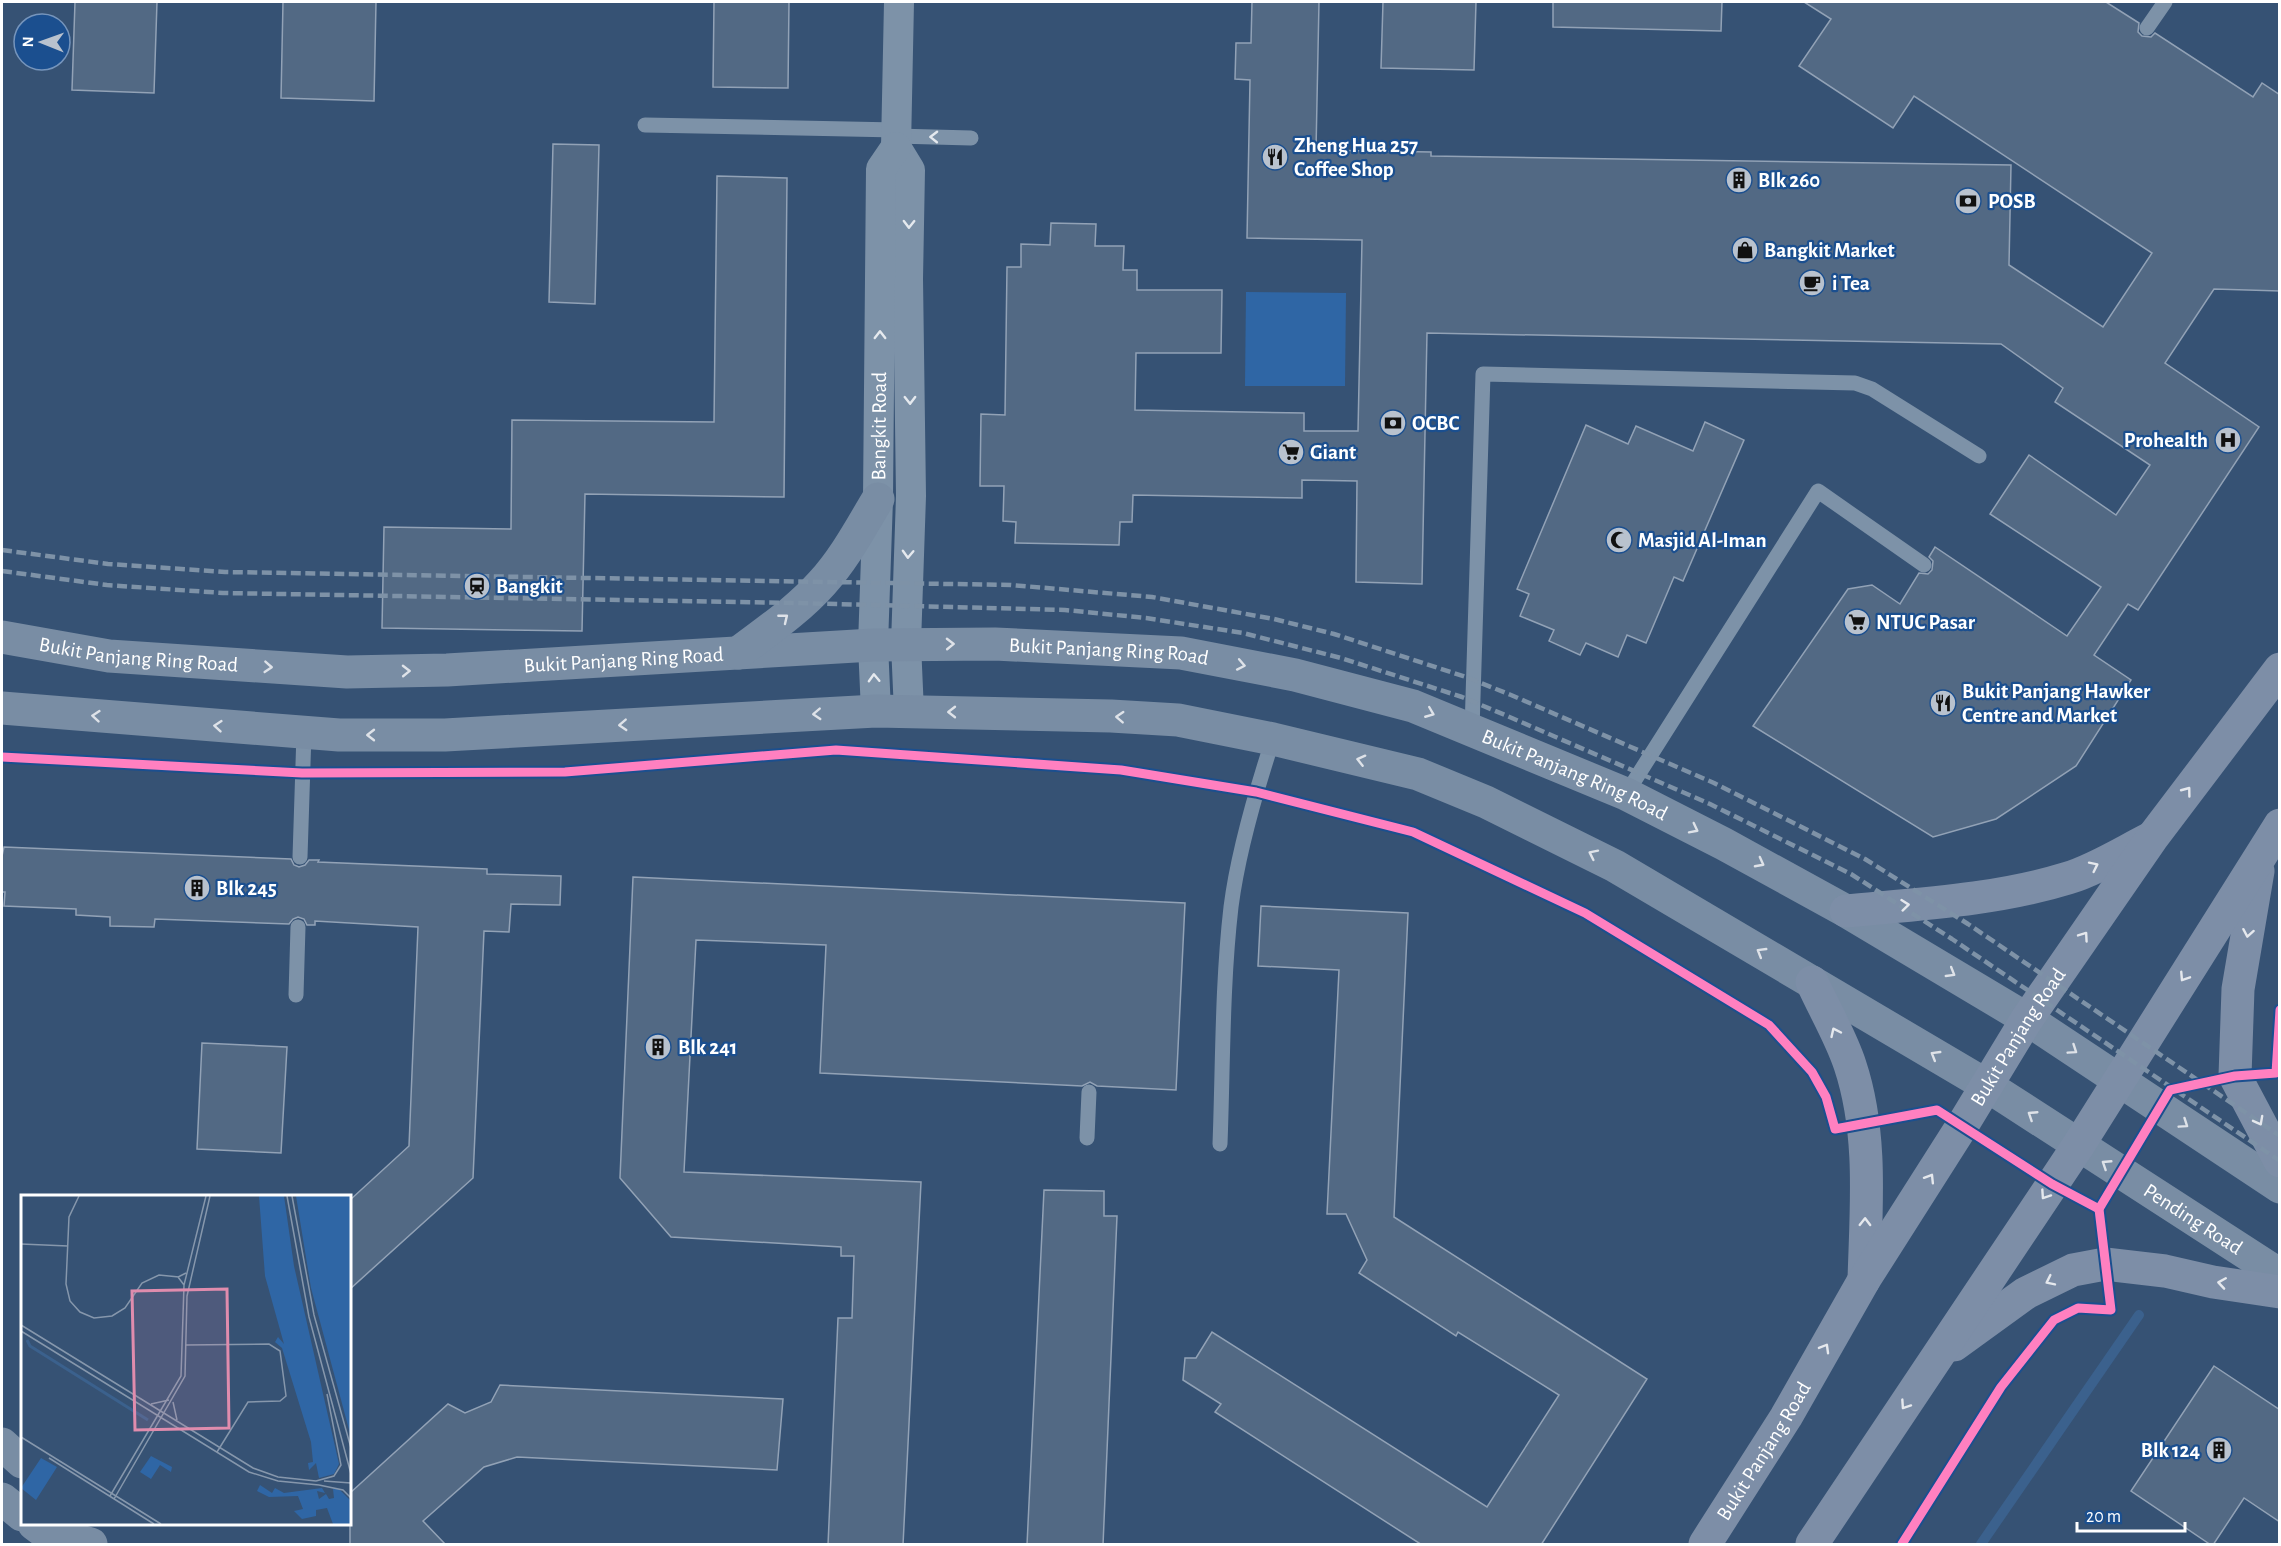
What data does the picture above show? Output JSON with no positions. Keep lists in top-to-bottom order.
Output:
{
  "streets": {
    "main road": ["Bukit Panjang Ring Road", "Bukit Panjang Road", "Pending Road"],
    "street": ["Bangkit Road"]
  },
  "crossings": [
    ["Bangkit Road", "Bukit Panjang Ring Road"],
    ["Bukit Panjang Ring Road", "Bukit Panjang Road"],
    ["Bukit Panjang Road", "Pending Road"]
  ],
  "places": {
    "restaurant": ["Zheng Hua 257 Coffee Shop", "Bukit Panjang Hawker Centre and Market"],
    "building": [
      "Blk 260",
      "Blk 245",
      "Blk 241",
      "Blk 124"
    ],
    "bank": ["POSB", "OCBC"],
    "shop": ["Bangkit Market"],
    "cafe": ["i Tea"],
    "hospital": ["Prohealth"],
    "supermarket": ["Giant", "NTUC Pasar"],
    "mosque": ["Masjid Al-Iman"],
    "station": ["Bangkit"]
  },
  "scale_bar": "20 m",
  "north": "left"
}
